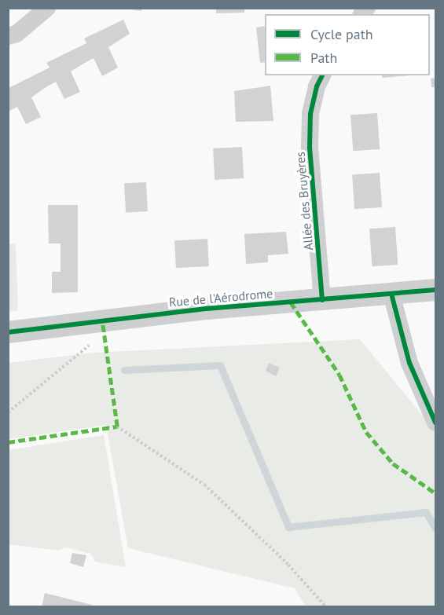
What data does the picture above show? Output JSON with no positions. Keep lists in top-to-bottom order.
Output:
{
  "streets": {
    "street": ["Allée des Bruyères", "Rue de l'Aérodrome"]
  },
  "crossings": [
    ["Allée des Bruyères", "Rue de l'Aérodrome"]
  ],
  "legend": ["Cycle path", "Path"]
}
